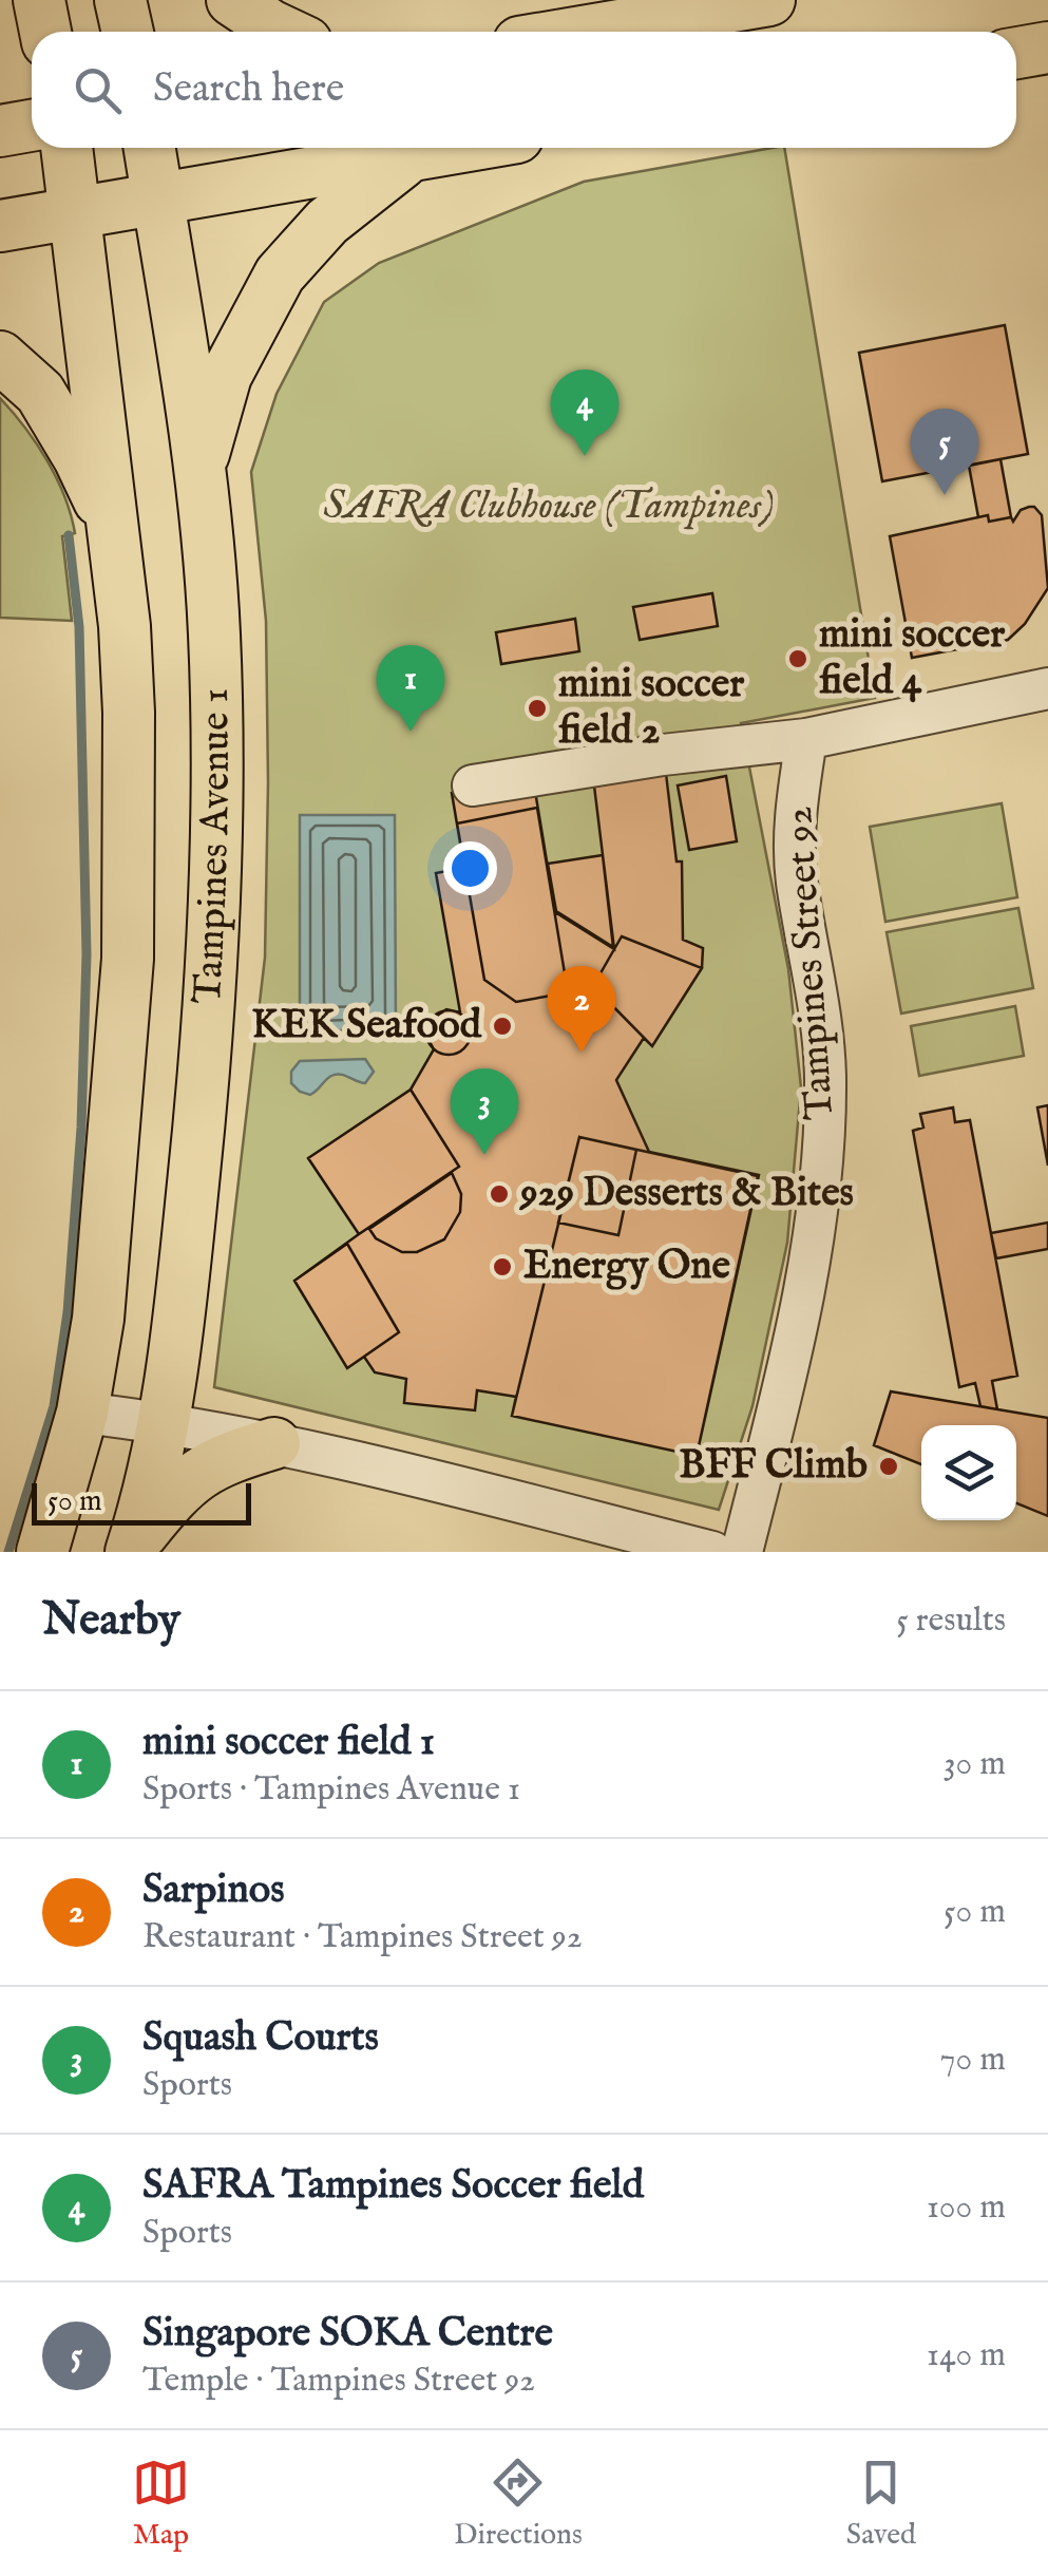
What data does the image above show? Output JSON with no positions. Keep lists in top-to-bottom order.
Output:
{
  "streets": {
    "main road": ["Tampines Avenue 1"],
    "street": ["Tampines Street 92"]
  },
  "parks": ["SAFRA Clubhouse (Tampines)"],
  "places": [
    "mini soccer field 4",
    "mini soccer field 2",
    "KEK Seafood",
    "929 Desserts & Bites",
    "Energy One",
    "BFF Climb"
  ],
  "scale_bar": "50 m",
  "page": {
    "search": "Search here",
    "pins": [
      "4",
      "5",
      "1",
      "2",
      "3"
    ],
    "scale": "50 m",
    "heading": ["Nearby", "5 results"],
    "list": [
      {
        "mark": "1",
        "name": "mini soccer field 1",
        "note": "Sports · Tampines Avenue 1",
        "value": "30 m"
      },
      {
        "mark": "2",
        "name": "Sarpinos",
        "note": "Restaurant · Tampines Street 92",
        "value": "50 m"
      },
      {
        "mark": "3",
        "name": "Squash Courts",
        "note": "Sports",
        "value": "70 m"
      },
      {
        "mark": "4",
        "name": "SAFRA Tampines Soccer field",
        "note": "Sports",
        "value": "100 m"
      },
      {
        "mark": "5",
        "name": "Singapore SOKA Centre",
        "note": "Temple · Tampines Street 92",
        "value": "140 m"
      }
    ],
    "nav": ["Map", "Directions", "Saved"]
  }
}
